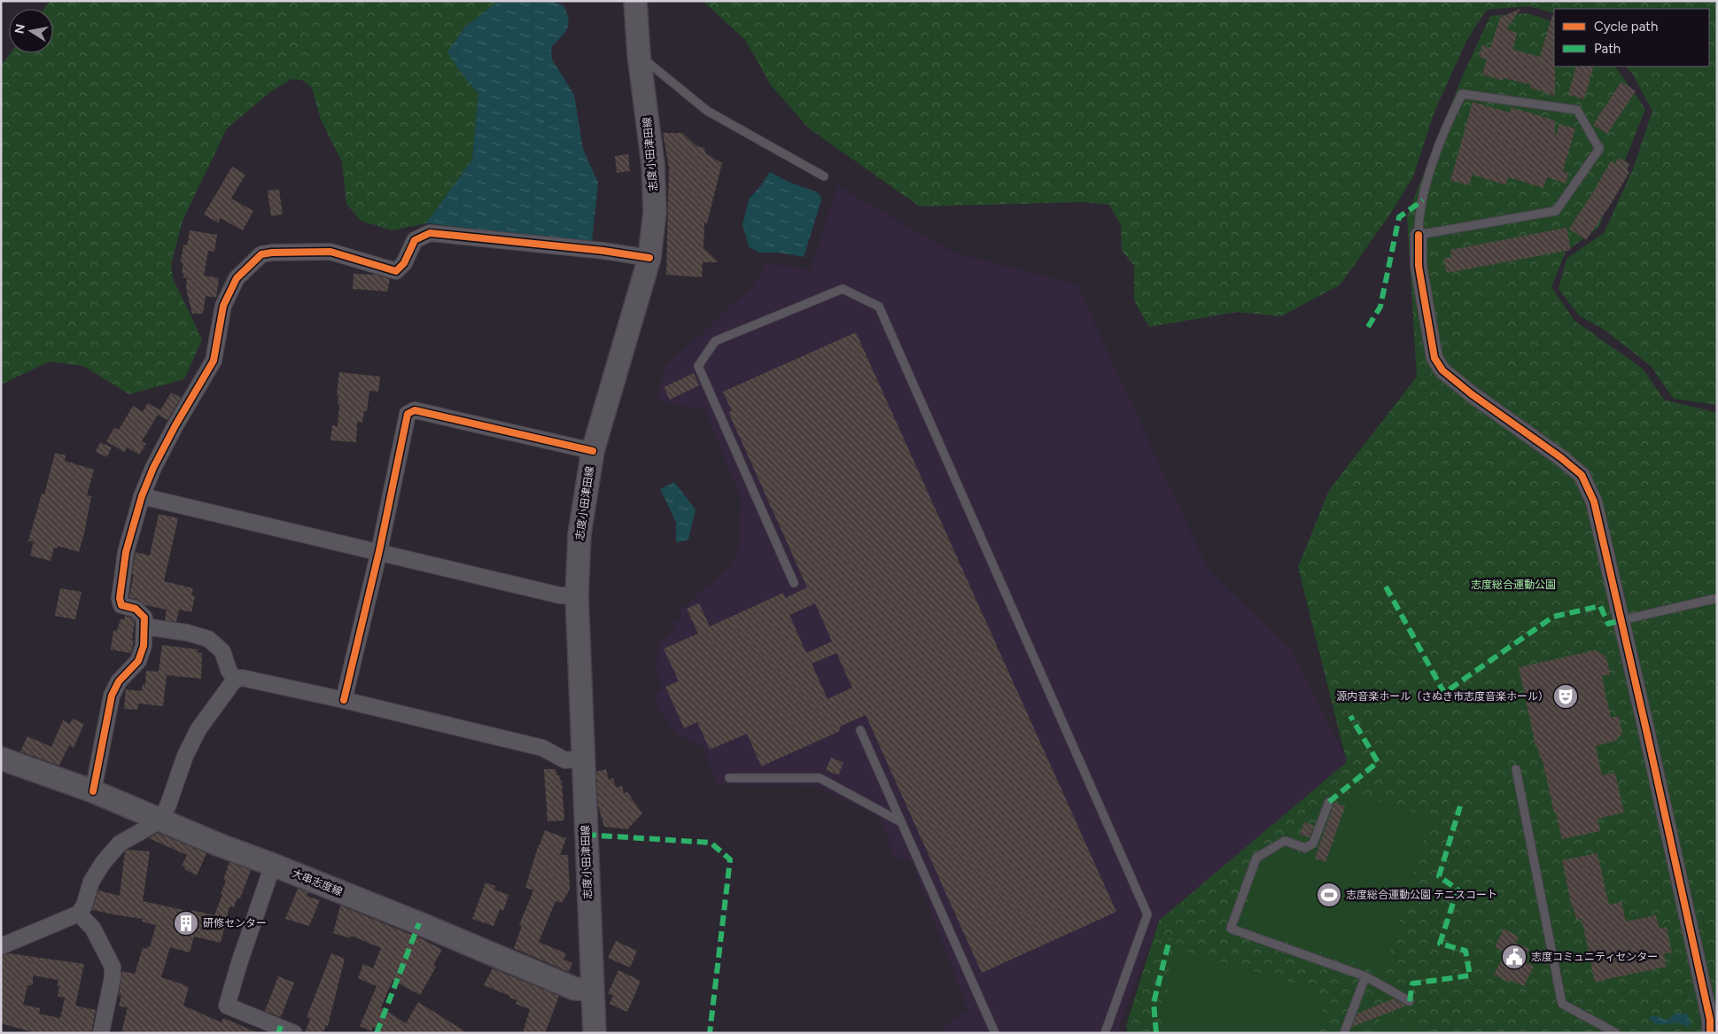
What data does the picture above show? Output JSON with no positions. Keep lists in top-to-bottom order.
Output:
{
  "streets": {
    "main road": ["志度小田津田線", "大串志度線"]
  },
  "crossings": [
    ["志度小田津田線", "大串志度線"]
  ],
  "parks": ["志度総合運動公園"],
  "places": {
    "theatre": ["源内音楽ホール（さぬき市志度音楽ホール）"],
    "sports": ["志度総合運動公園 テニスコート"],
    "building": ["研修センター"],
    "public building": ["志度コミュニティセンター"]
  },
  "legend": ["Cycle path", "Path"],
  "north": "left"
}
